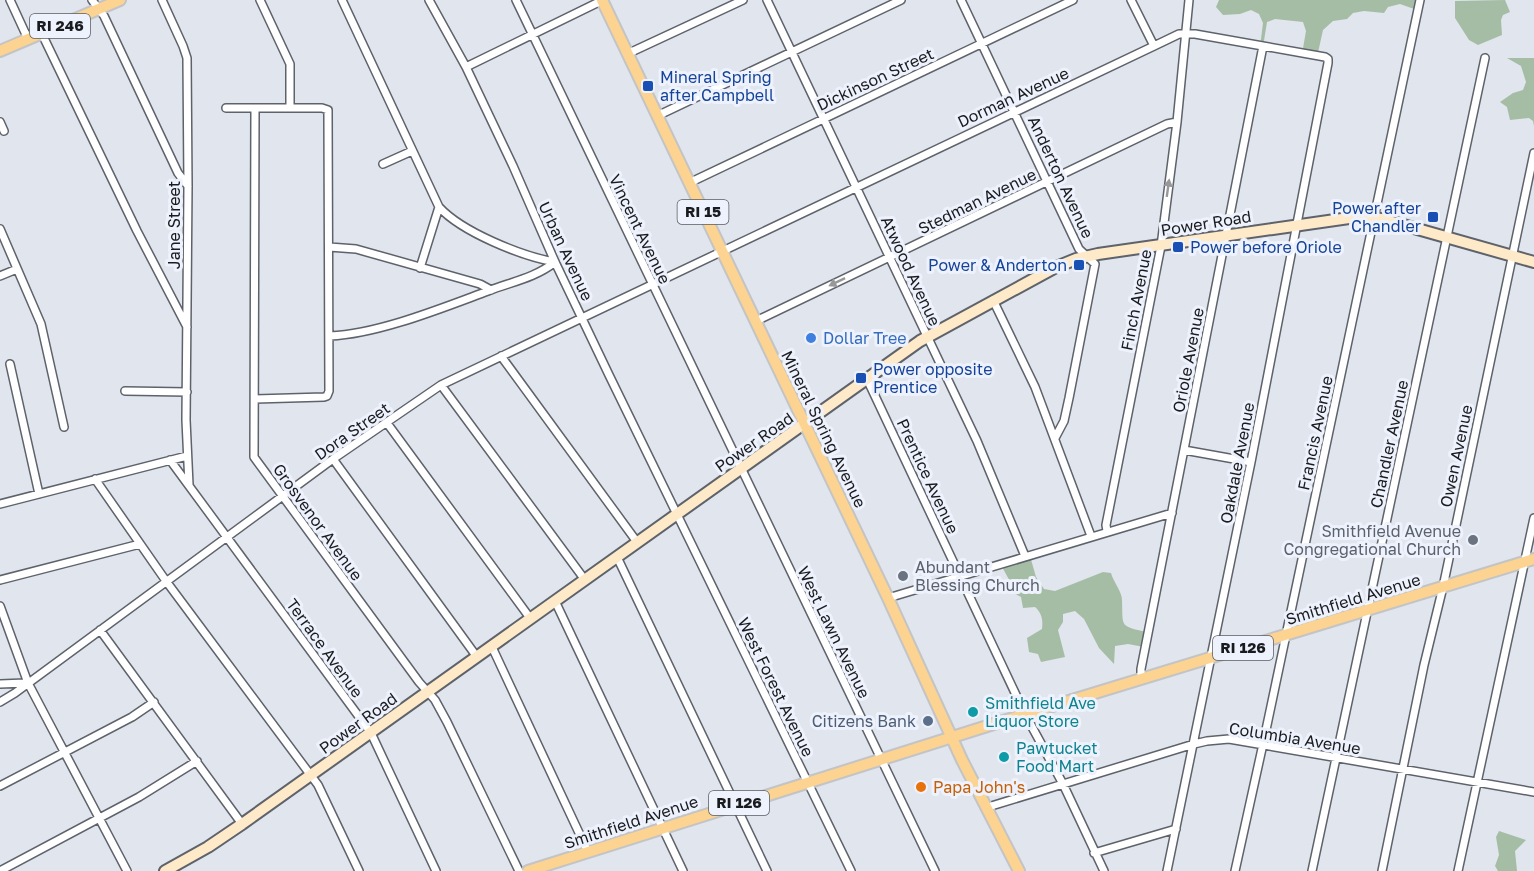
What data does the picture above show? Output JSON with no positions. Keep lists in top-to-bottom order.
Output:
{
  "streets": {
    "main road": [
      "RI 246",
      "RI 15",
      "Power Road",
      "Mineral Spring Avenue",
      "Smithfield Avenue",
      "RI 126"
    ],
    "street": [
      "Dickinson Street",
      "Dorman Avenue",
      "Anderton Avenue",
      "Stedman Avenue",
      "Jane Street",
      "Vincent Avenue",
      "Urban Avenue",
      "Atwood Avenue",
      "Finch Avenue",
      "Oriole Avenue",
      "Dora Street",
      "Francis Avenue",
      "Chandler Avenue",
      "Owen Avenue",
      "Oakdale Avenue",
      "Prentice Avenue",
      "Grosvenor Avenue",
      "West Lawn Avenue",
      "Terrace Avenue",
      "West Forest Avenue",
      "Columbia Avenue"
    ]
  },
  "crossings": [
    ["Dickinson Street", "Anderton Avenue"],
    ["Dickinson Street", "Atwood Avenue"],
    ["Dickinson Street", "Mineral Spring Avenue"],
    ["Dorman Avenue", "Anderton Avenue"],
    ["Dorman Avenue", "Atwood Avenue"],
    ["Dorman Avenue", "Finch Avenue"],
    ["Dorman Avenue", "Mineral Spring Avenue"],
    ["Dorman Avenue", "Dora Street"],
    ["Anderton Avenue", "Stedman Avenue"],
    ["Anderton Avenue", "Power Road"],
    ["Stedman Avenue", "Atwood Avenue"],
    ["Stedman Avenue", "Finch Avenue"],
    ["Stedman Avenue", "Mineral Spring Avenue"],
    ["Power Road", "Vincent Avenue"],
    ["Power Road", "Urban Avenue"],
    ["Power Road", "Atwood Avenue"],
    ["Power Road", "Finch Avenue"],
    ["Power Road", "Oriole Avenue"],
    ["Power Road", "Mineral Spring Avenue"],
    ["Power Road", "Francis Avenue"],
    ["Power Road", "Chandler Avenue"],
    ["Power Road", "Owen Avenue"],
    ["Power Road", "Oakdale Avenue"],
    ["Power Road", "Prentice Avenue"],
    ["Power Road", "Grosvenor Avenue"],
    ["Power Road", "West Lawn Avenue"],
    ["Power Road", "Terrace Avenue"],
    ["Power Road", "West Forest Avenue"],
    ["Vincent Avenue", "Dora Street"],
    ["Vincent Avenue", "West Lawn Avenue"],
    ["Urban Avenue", "Dora Street"],
    ["Urban Avenue", "West Forest Avenue"],
    ["Oriole Avenue", "Oakdale Avenue"],
    ["Oriole Avenue", "Smithfield Avenue"],
    ["Mineral Spring Avenue", "Dora Street"],
    ["Mineral Spring Avenue", "Smithfield Avenue"],
    ["Mineral Spring Avenue", "Columbia Avenue"],
    ["Dora Street", "Grosvenor Avenue"],
    ["Dora Street", "Terrace Avenue"],
    ["Francis Avenue", "Smithfield Avenue"],
    ["Francis Avenue", "Columbia Avenue"],
    ["Chandler Avenue", "Smithfield Avenue"],
    ["Chandler Avenue", "Columbia Avenue"],
    ["Owen Avenue", "Smithfield Avenue"],
    ["Owen Avenue", "Columbia Avenue"],
    ["Oakdale Avenue", "Smithfield Avenue"],
    ["Oakdale Avenue", "Columbia Avenue"],
    ["Prentice Avenue", "Smithfield Avenue"],
    ["Prentice Avenue", "Columbia Avenue"],
    ["Smithfield Avenue", "West Lawn Avenue"],
    ["Smithfield Avenue", "West Forest Avenue"]
  ],
  "places": {
    "transit": [
      "Mineral Spring after Campbell",
      "Power after Chandler",
      "Power before Oriole",
      "Power & Anderton",
      "Power opposite Prentice"
    ],
    "other": [
      "Dollar Tree",
      "Smithfield Avenue Congregational Church",
      "Abundant Blessing Church",
      "Smithfield Ave Liquor Store",
      "Citizens Bank",
      "Pawtucket Food Mart",
      "Papa John's"
    ]
  }
}
